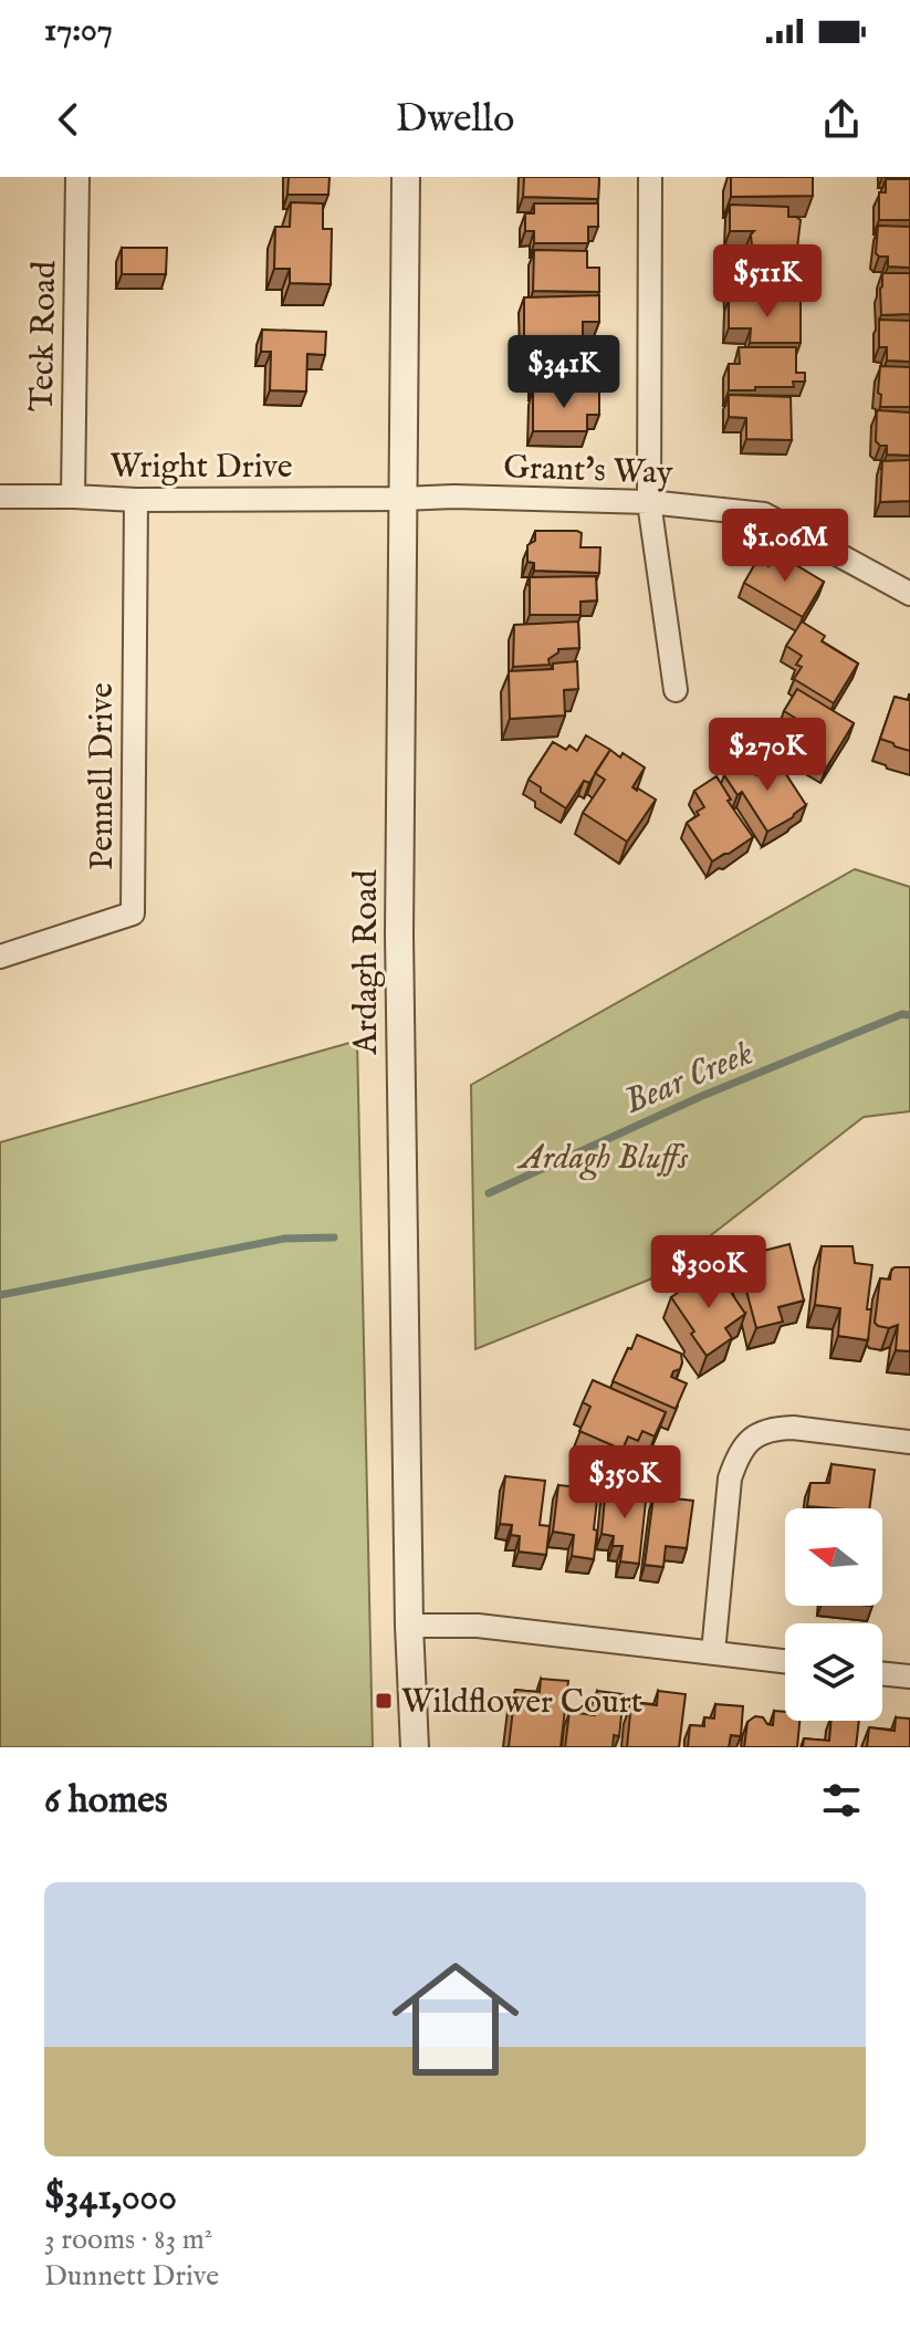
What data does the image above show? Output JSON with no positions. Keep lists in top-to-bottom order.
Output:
{
  "streets": {
    "street": [
      "Teck Road",
      "Wright Drive",
      "Grant's Way",
      "Pennell Drive",
      "Ardagh Road"
    ]
  },
  "crossings": [
    ["Teck Road", "Wright Drive"],
    ["Wright Drive", "Grant's Way"],
    ["Wright Drive", "Pennell Drive"],
    ["Wright Drive", "Ardagh Road"],
    ["Grant's Way", "Ardagh Road"]
  ],
  "water": ["Bear Creek"],
  "parks": ["Ardagh Bluffs"],
  "places": {
    "transit": ["Wildflower Court"]
  },
  "north": "left",
  "page": {
    "status": "17:07",
    "header": "Dwello",
    "price": [
      "$511K",
      "$341K",
      "$1.06M",
      "$270K",
      "$300K",
      "$350K"
    ],
    "heading": "6 homes",
    "list": [
      {
        "name": "$341,000",
        "note": "3 rooms · 83 m² · Dunnett Drive"
      }
    ]
  }
}
